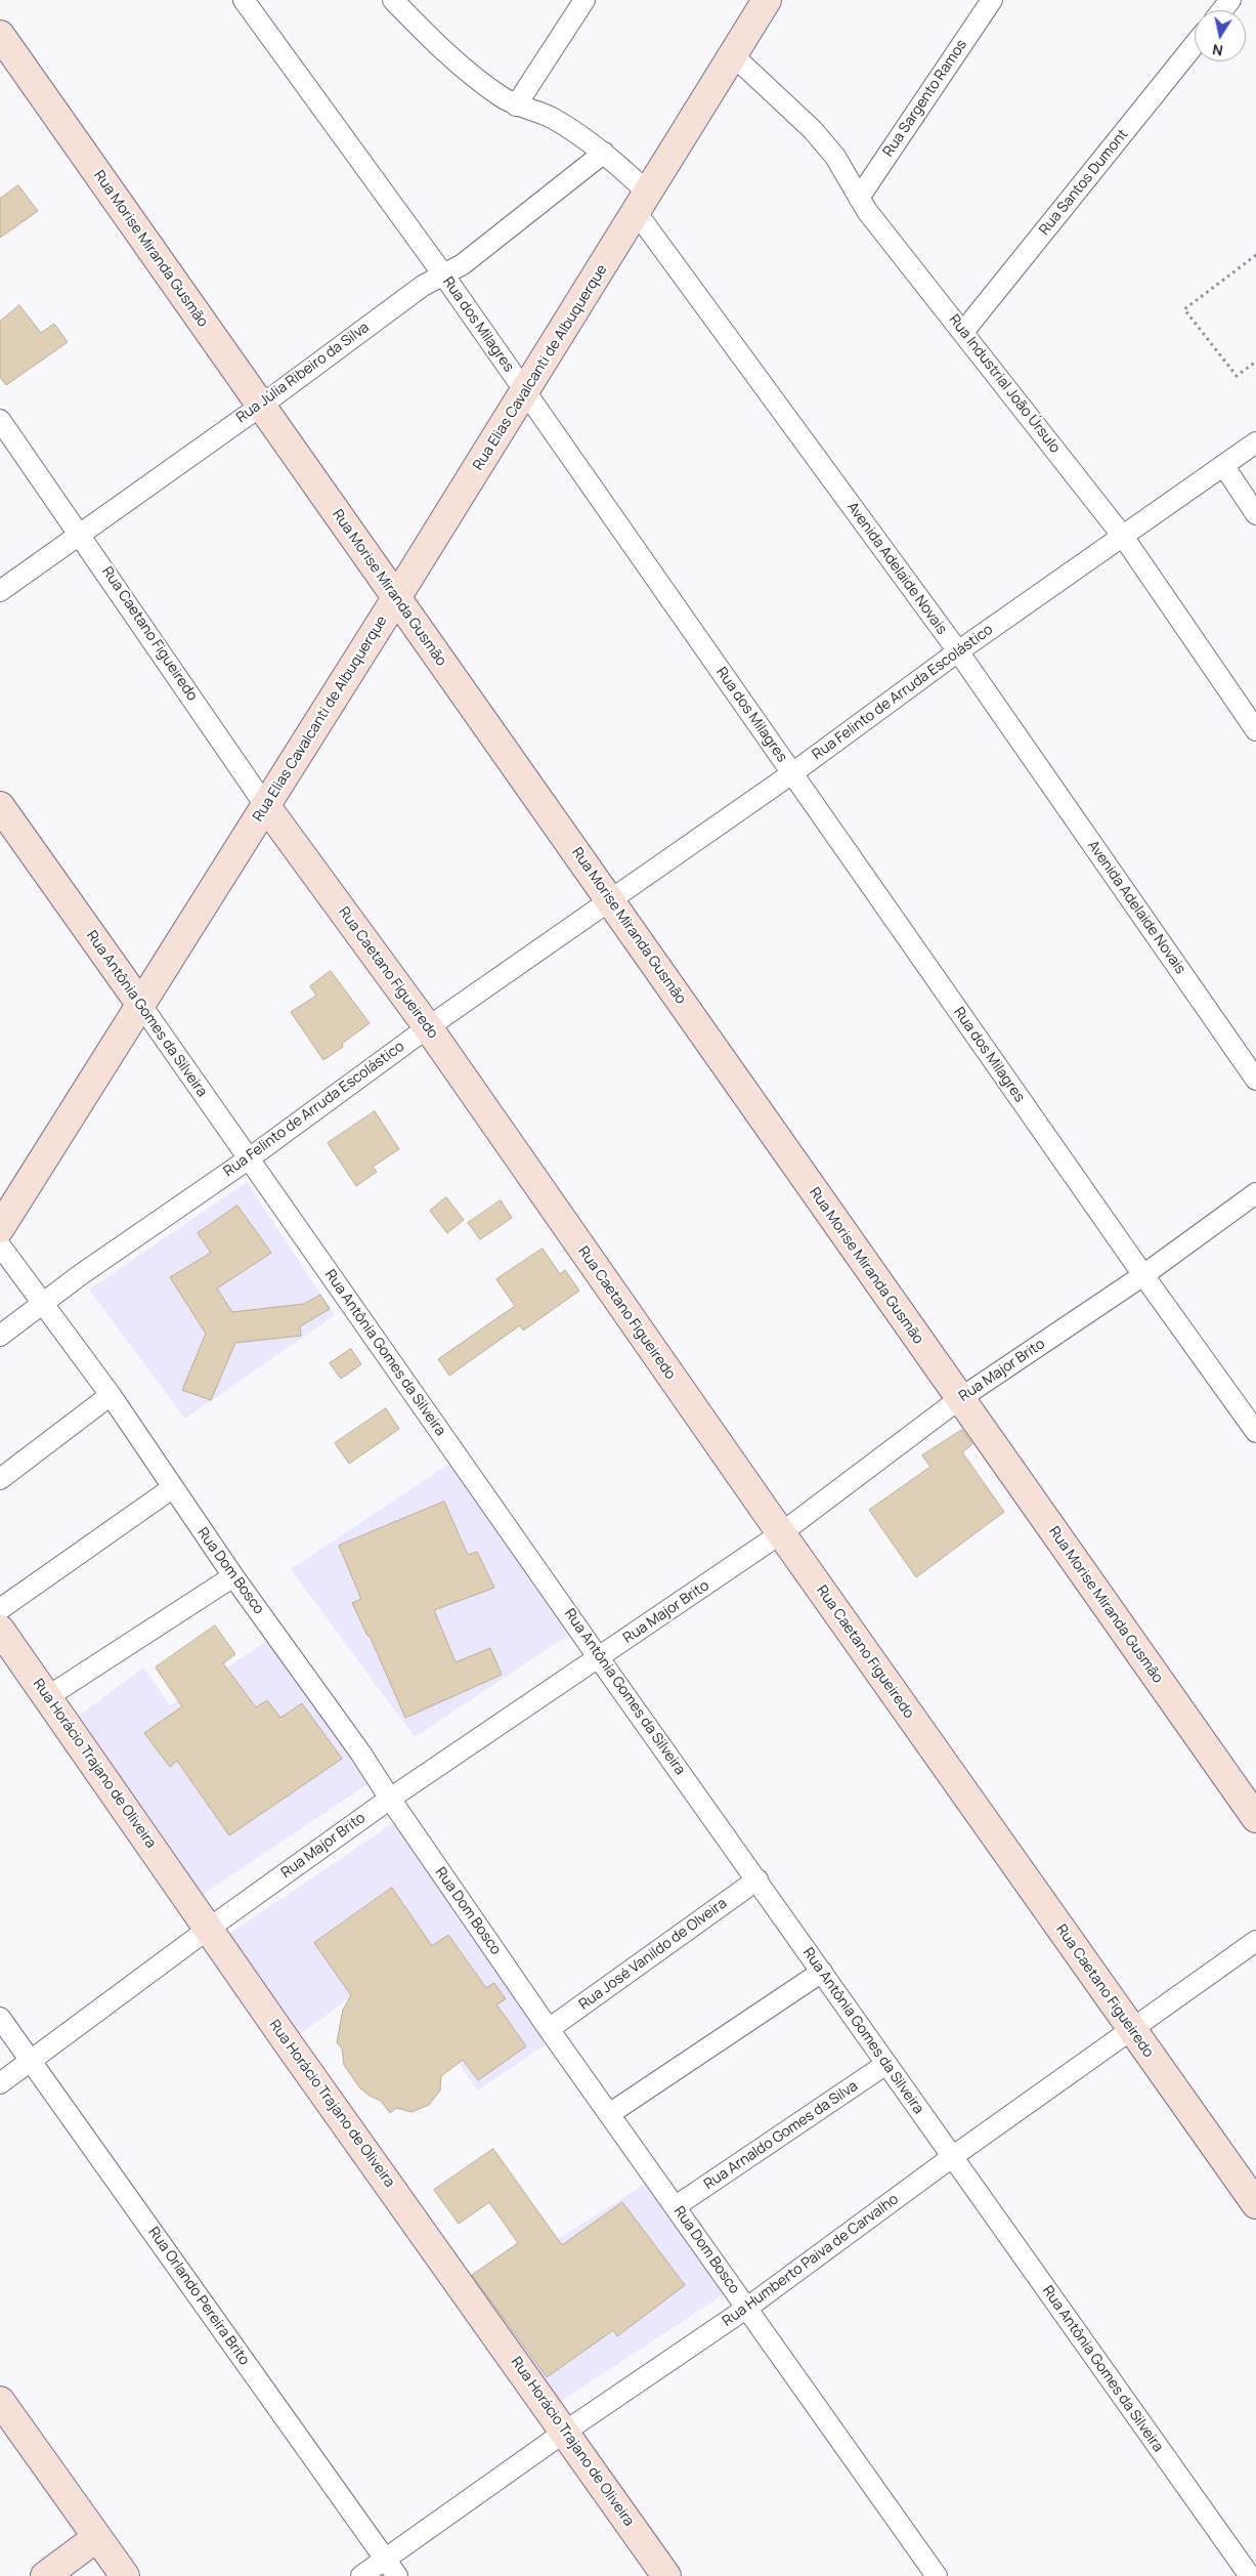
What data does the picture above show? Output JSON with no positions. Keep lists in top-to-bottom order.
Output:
{
  "streets": {
    "street": [
      "Rua Sargento Ramos",
      "Rua Santos Dumont",
      "Rua Morise Miranda Gusmão",
      "Rua dos Milagres",
      "Rua Elias Cavalcanti de Albuquerque",
      "Rua Júlia Ribeiro da Silva",
      "Rua Industrial João Úrsulo",
      "Avenida Adelaide Novais",
      "Rua Caetano Figueiredo",
      "Rua Felinto de Arruda Escolástico",
      "Rua Antônia Gomes da Silveira",
      "Rua Major Brito",
      "Rua Dom Bosco",
      "Rua Horácio Trajano de Oliveira",
      "Rua José Vanildo de Olveira",
      "Rua Arnaldo Gomes da Silva",
      "Rua Humberto Paiva de Carvalho",
      "Rua Orlando Pereira Brito"
    ]
  },
  "crossings": [
    ["Rua Sargento Ramos", "Rua Industrial João Úrsulo"],
    ["Rua Santos Dumont", "Rua Industrial João Úrsulo"],
    ["Rua Morise Miranda Gusmão", "Rua Elias Cavalcanti de Albuquerque"],
    ["Rua Morise Miranda Gusmão", "Rua Júlia Ribeiro da Silva"],
    ["Rua Morise Miranda Gusmão", "Rua Felinto de Arruda Escolástico"],
    ["Rua Morise Miranda Gusmão", "Rua Major Brito"],
    ["Rua dos Milagres", "Rua Elias Cavalcanti de Albuquerque"],
    ["Rua dos Milagres", "Rua Júlia Ribeiro da Silva"],
    ["Rua dos Milagres", "Rua Felinto de Arruda Escolástico"],
    ["Rua dos Milagres", "Rua Major Brito"],
    ["Rua Elias Cavalcanti de Albuquerque", "Rua Industrial João Úrsulo"],
    ["Rua Elias Cavalcanti de Albuquerque", "Avenida Adelaide Novais"],
    ["Rua Elias Cavalcanti de Albuquerque", "Rua Caetano Figueiredo"],
    ["Rua Elias Cavalcanti de Albuquerque", "Rua Antônia Gomes da Silveira"],
    ["Rua Júlia Ribeiro da Silva", "Avenida Adelaide Novais"],
    ["Rua Júlia Ribeiro da Silva", "Rua Caetano Figueiredo"],
    ["Rua Industrial João Úrsulo", "Rua Felinto de Arruda Escolástico"],
    ["Avenida Adelaide Novais", "Rua Felinto de Arruda Escolástico"],
    ["Rua Caetano Figueiredo", "Rua Felinto de Arruda Escolástico"],
    ["Rua Caetano Figueiredo", "Rua Major Brito"],
    ["Rua Caetano Figueiredo", "Rua Humberto Paiva de Carvalho"],
    ["Rua Felinto de Arruda Escolástico", "Rua Antônia Gomes da Silveira"],
    ["Rua Felinto de Arruda Escolástico", "Rua Dom Bosco"],
    ["Rua Antônia Gomes da Silveira", "Rua Major Brito"],
    ["Rua Antônia Gomes da Silveira", "Rua José Vanildo de Olveira"],
    ["Rua Antônia Gomes da Silveira", "Rua Arnaldo Gomes da Silva"],
    ["Rua Antônia Gomes da Silveira", "Rua Humberto Paiva de Carvalho"],
    ["Rua Major Brito", "Rua Dom Bosco"],
    ["Rua Major Brito", "Rua Horácio Trajano de Oliveira"],
    ["Rua Major Brito", "Rua Orlando Pereira Brito"],
    ["Rua Dom Bosco", "Rua José Vanildo de Olveira"],
    ["Rua Dom Bosco", "Rua Arnaldo Gomes da Silva"],
    ["Rua Dom Bosco", "Rua Humberto Paiva de Carvalho"],
    ["Rua Horácio Trajano de Oliveira", "Rua Humberto Paiva de Carvalho"],
    ["Rua Humberto Paiva de Carvalho", "Rua Orlando Pereira Brito"]
  ],
  "north": "bottom"
}
